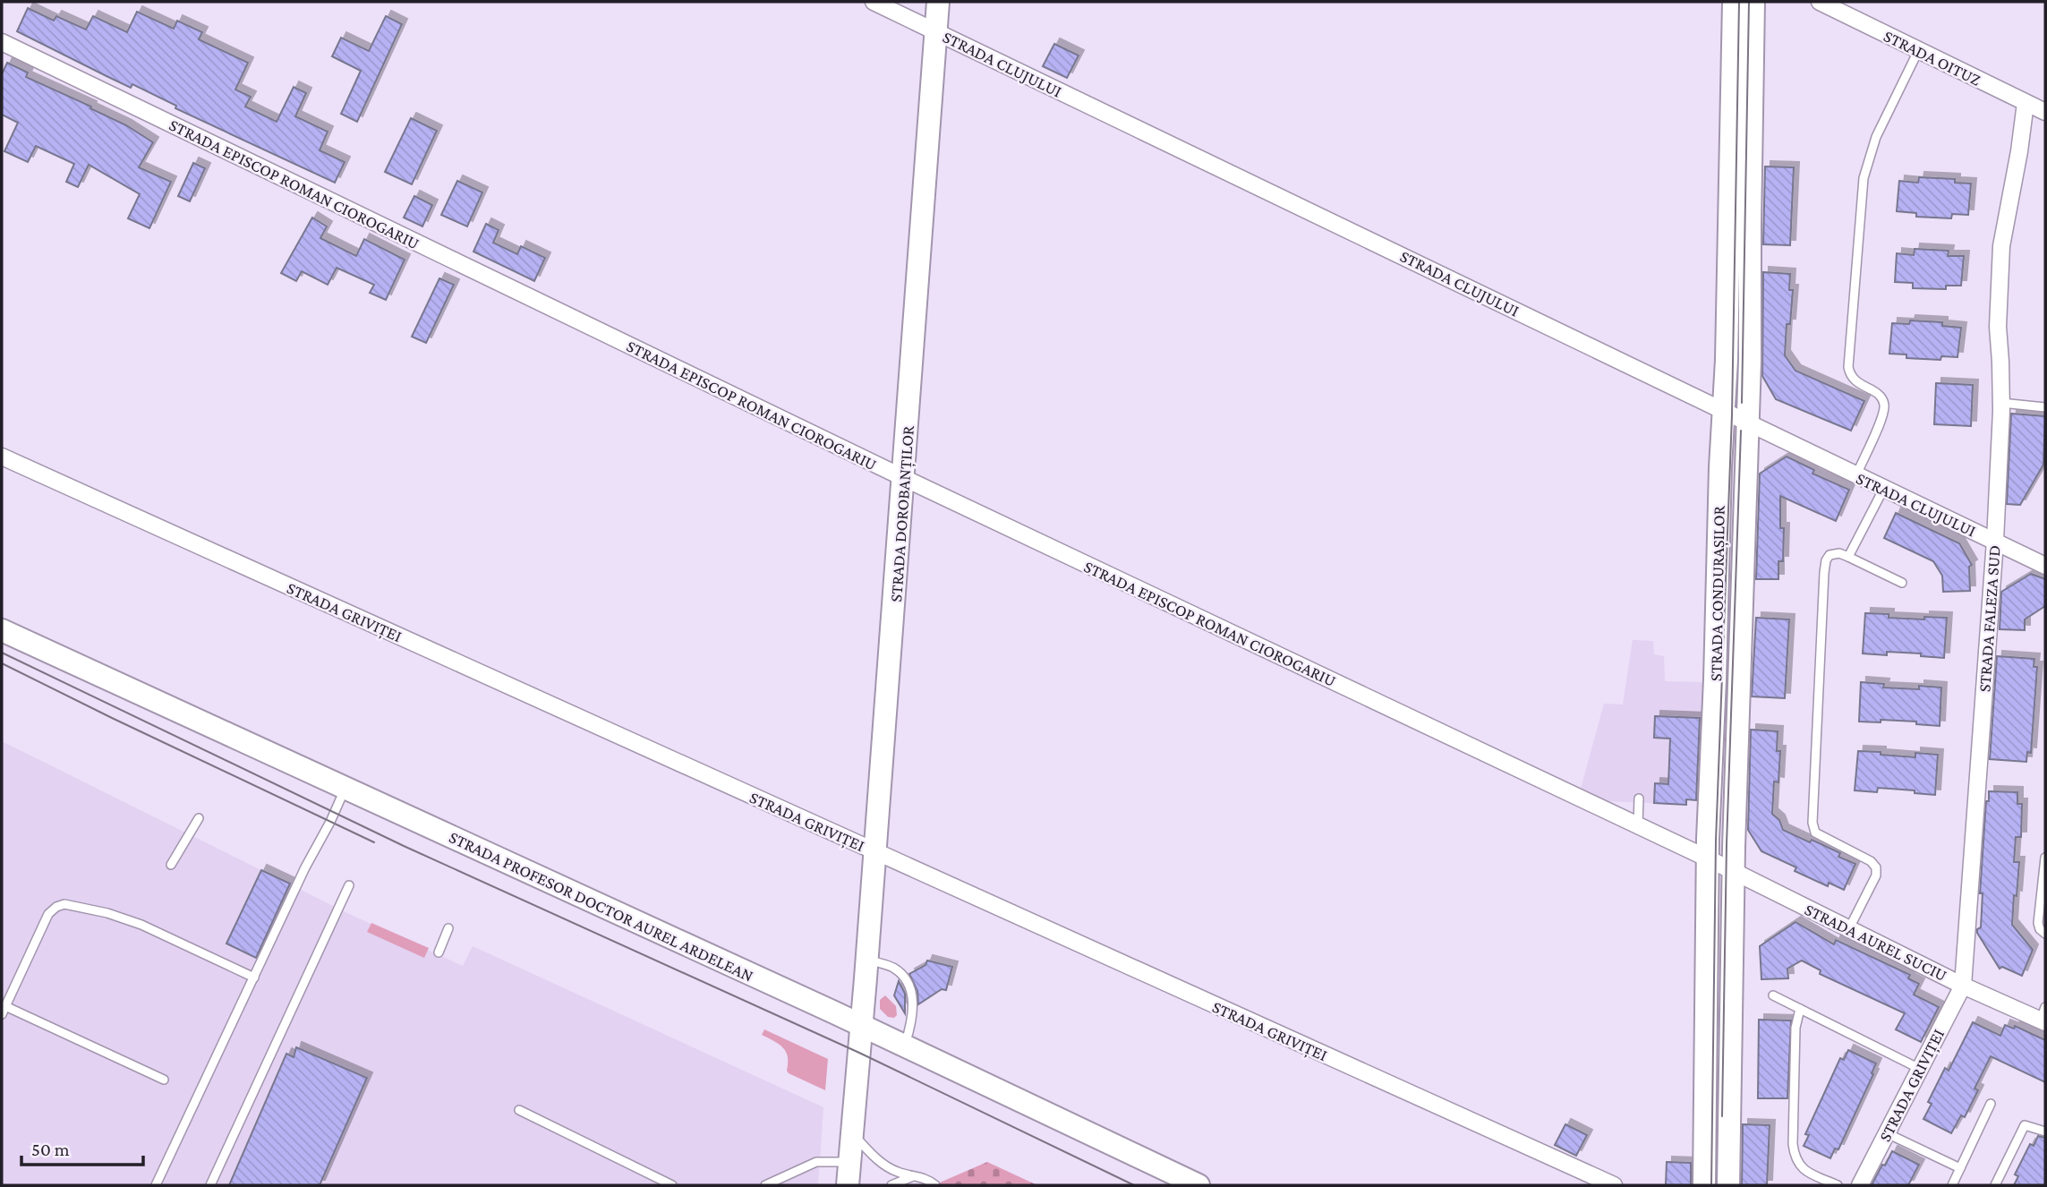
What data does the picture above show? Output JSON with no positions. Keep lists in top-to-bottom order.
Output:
{
  "streets": {
    "main road": ["STRADA DOROBANȚILOR", "STRADA CONDURAȘILOR", "STRADA PROFESOR DOCTOR AUREL ARDELEAN"],
    "street": [
      "STRADA OITUZ",
      "STRADA CLUJULUI",
      "STRADA EPISCOP ROMAN CIOROGARIU",
      "STRADA GRIVIȚEI",
      "STRADA FALEZA SUD",
      "STRADA AUREL SUCIU"
    ]
  },
  "crossings": [
    ["STRADA OITUZ", "STRADA FALEZA SUD"],
    ["STRADA CLUJULUI", "STRADA DOROBANȚILOR"],
    ["STRADA CLUJULUI", "STRADA CONDURAȘILOR"],
    ["STRADA CLUJULUI", "STRADA FALEZA SUD"],
    ["STRADA EPISCOP ROMAN CIOROGARIU", "STRADA DOROBANȚILOR"],
    ["STRADA EPISCOP ROMAN CIOROGARIU", "STRADA CONDURAȘILOR"],
    ["STRADA EPISCOP ROMAN CIOROGARIU", "STRADA AUREL SUCIU"],
    ["STRADA DOROBANȚILOR", "STRADA GRIVIȚEI"],
    ["STRADA DOROBANȚILOR", "STRADA PROFESOR DOCTOR AUREL ARDELEAN"],
    ["STRADA CONDURAȘILOR", "STRADA AUREL SUCIU"],
    ["STRADA GRIVIȚEI", "STRADA FALEZA SUD"],
    ["STRADA GRIVIȚEI", "STRADA AUREL SUCIU"],
    ["STRADA FALEZA SUD", "STRADA AUREL SUCIU"]
  ],
  "scale_bar": "50 m"
}
